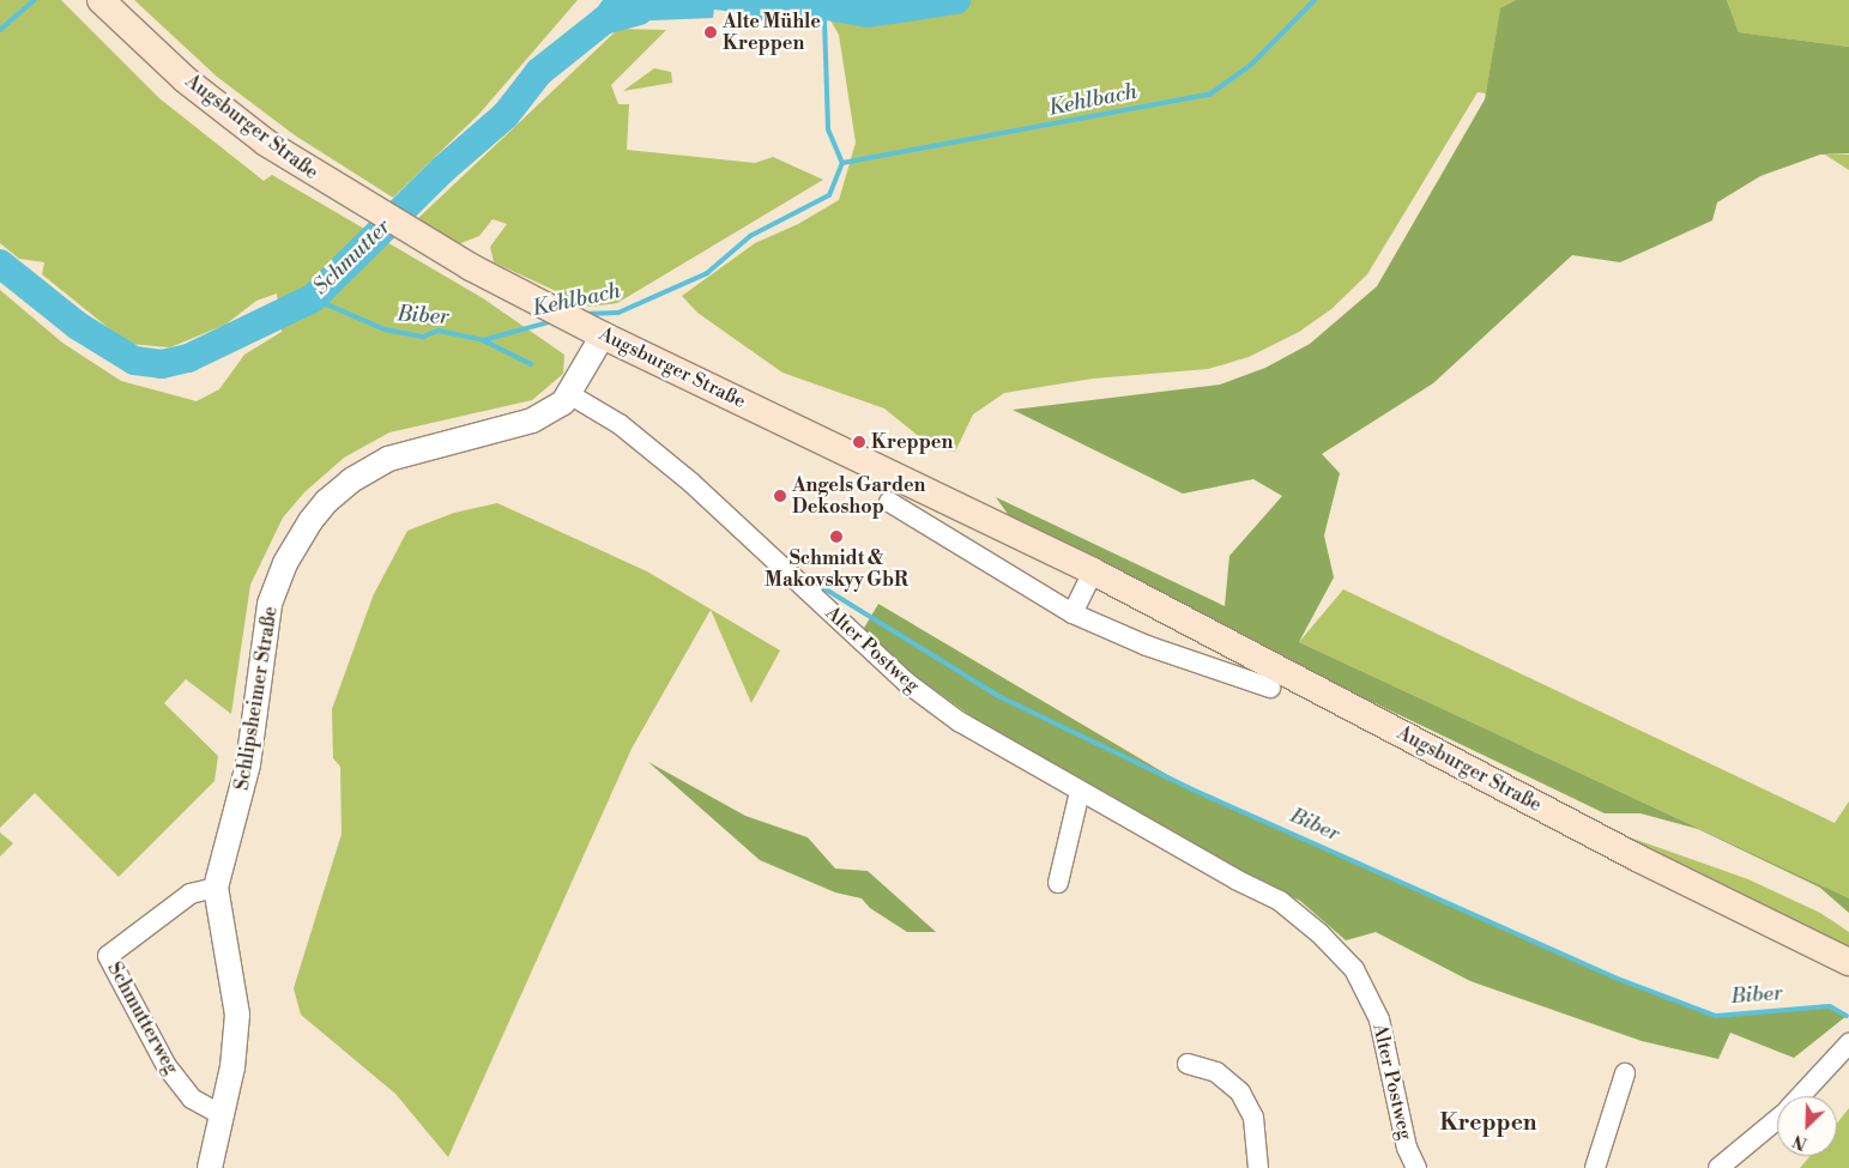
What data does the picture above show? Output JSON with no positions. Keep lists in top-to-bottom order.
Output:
{
  "streets": {
    "main road": ["Augsburger Straße"],
    "street": ["Alter Postweg", "Schlipsheimer Straße", "Schmutterweg"]
  },
  "crossings": [
    ["Augsburger Straße", "Schlipsheimer Straße"],
    ["Alter Postweg", "Schlipsheimer Straße"],
    ["Schlipsheimer Straße", "Schmutterweg"]
  ],
  "districts": ["Kreppen"],
  "water": ["Kehlbach", "Schmutter", "Biber"],
  "places": [
    "Alte Mühle Kreppen",
    "Kreppen",
    "Angels Garden Dekoshop",
    "Schmidt & Makovskyy GbR"
  ],
  "north": "bottom left"
}
